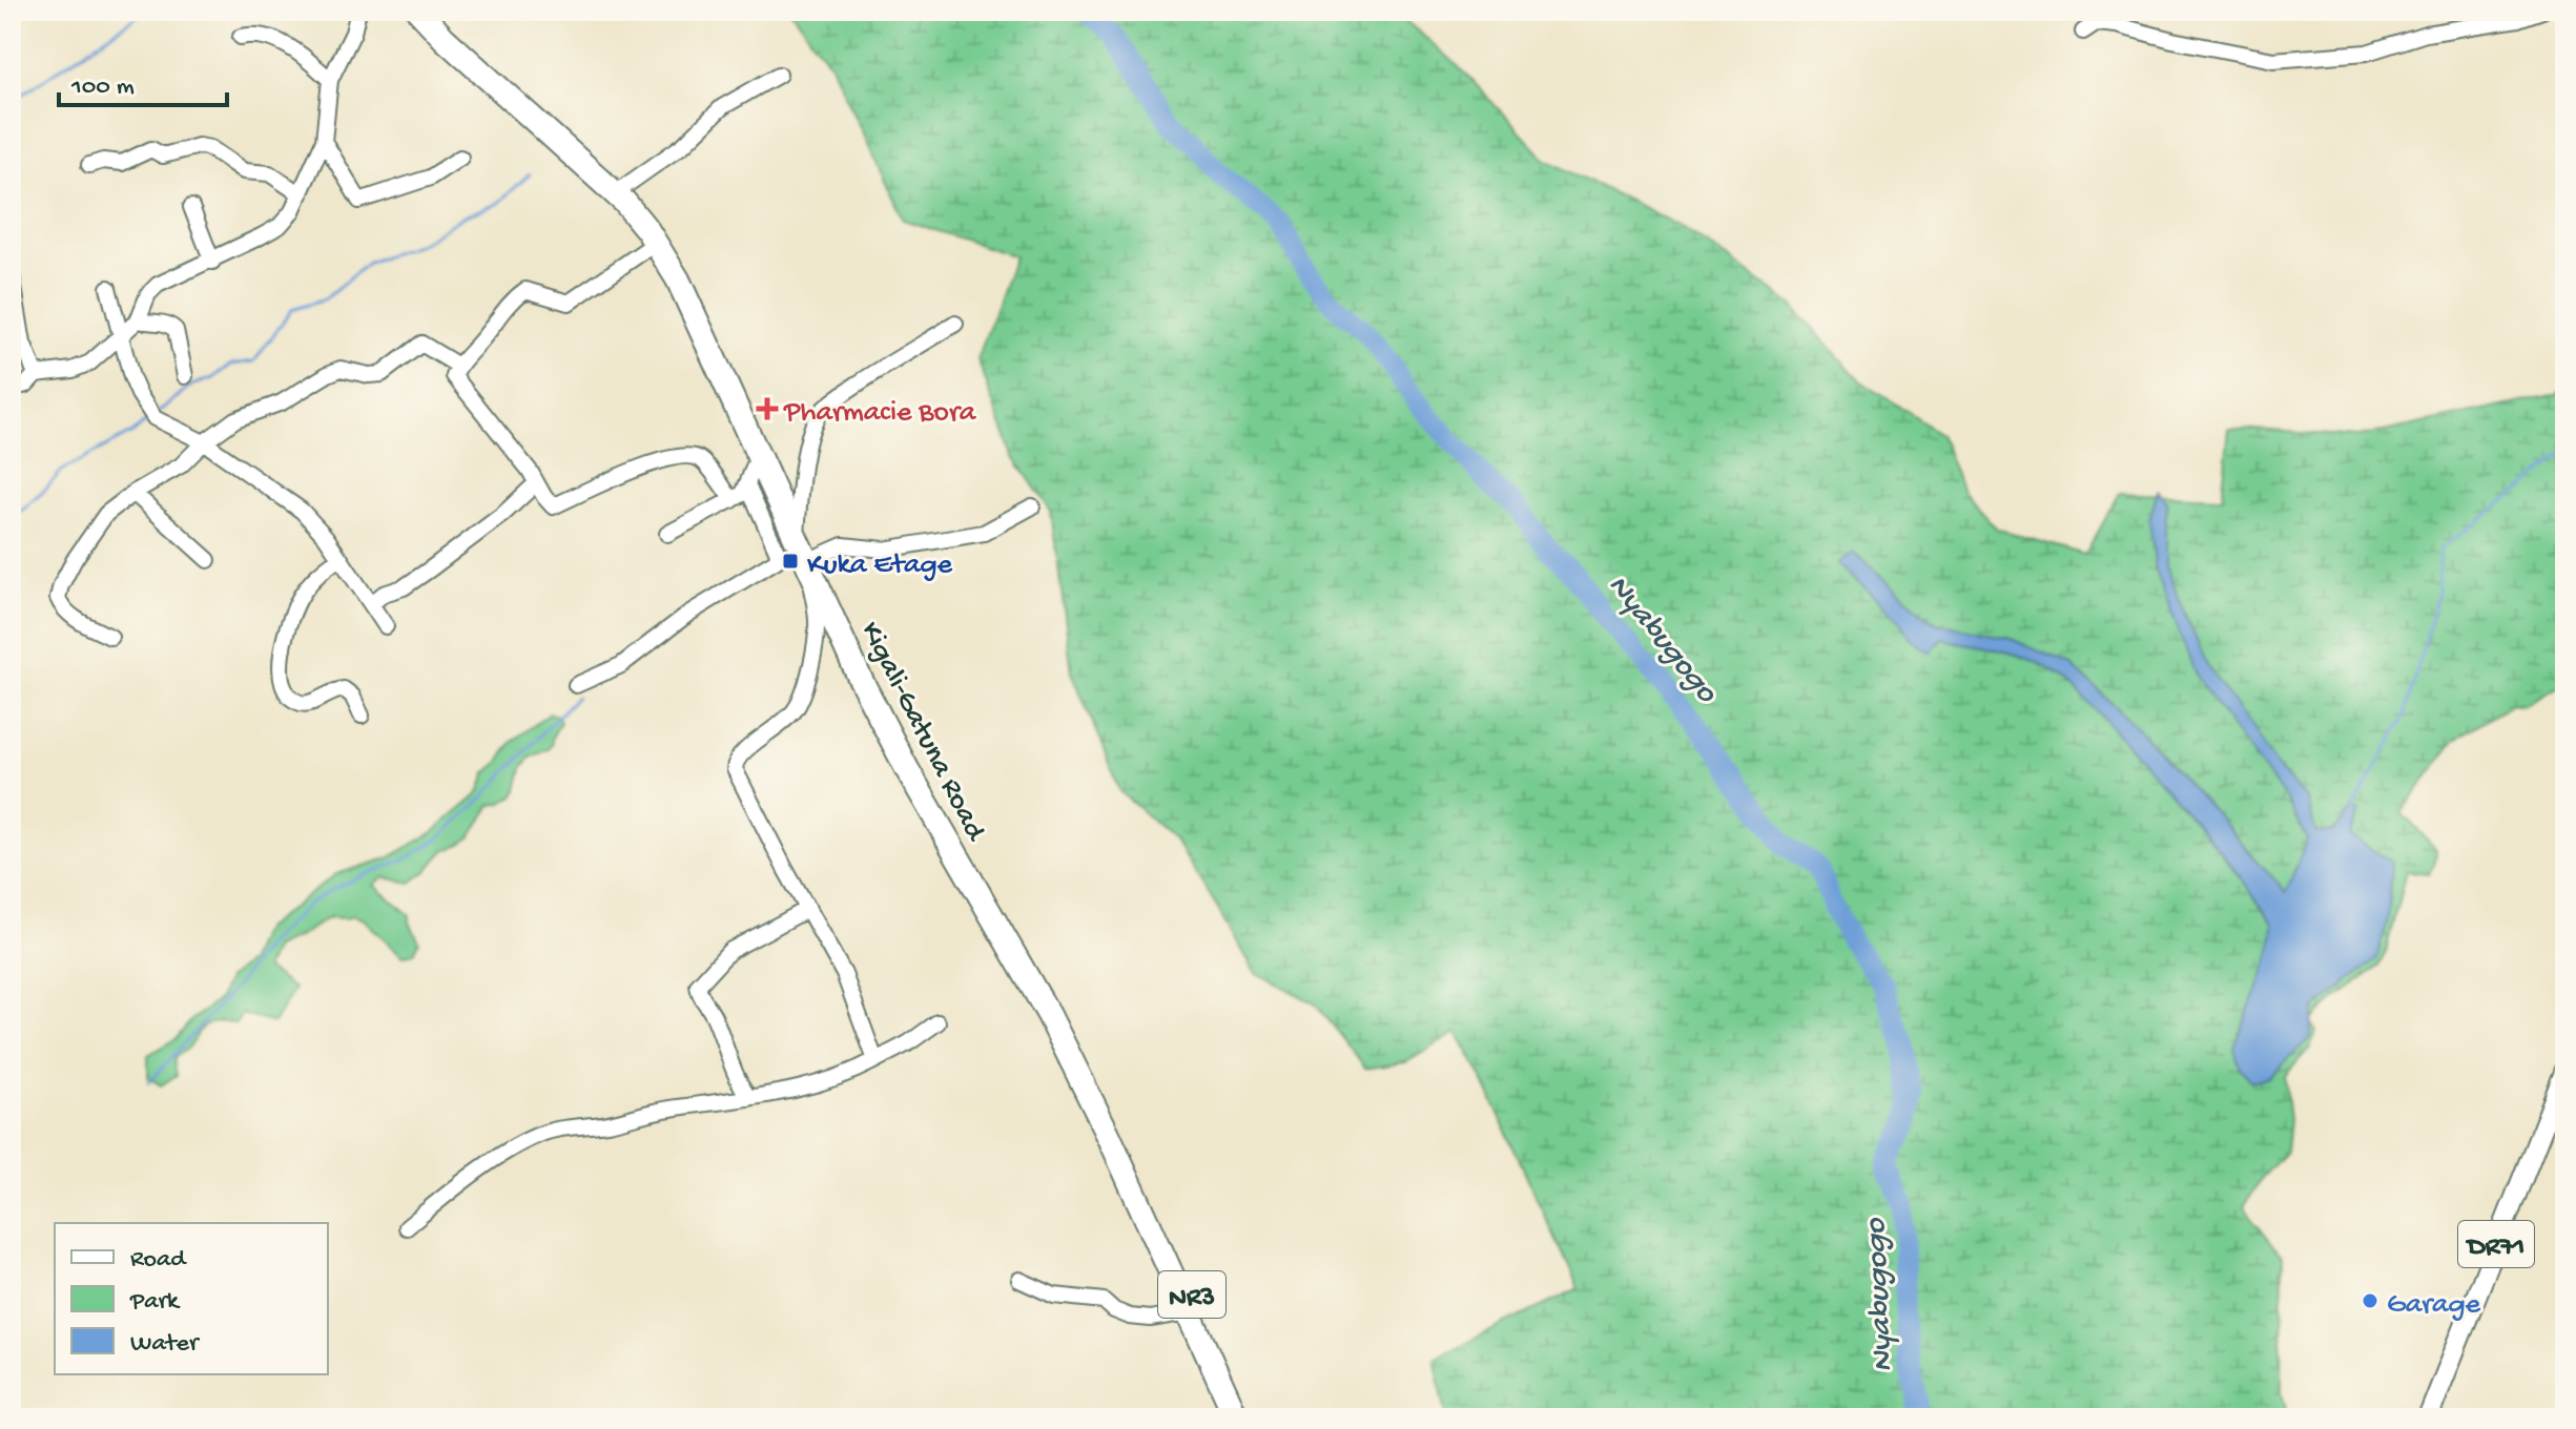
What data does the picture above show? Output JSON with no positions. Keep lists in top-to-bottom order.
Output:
{
  "streets": {
    "highway": ["Kigali-Gatuna Road", "NR3"],
    "main road": ["DR71"]
  },
  "water": ["Nyabugogo"],
  "places": {
    "health": ["Pharmacie Bora"],
    "transit": ["Kuka Etage"],
    "other": ["Garage"]
  },
  "legend": ["Road", "Park", "Water"],
  "scale_bar": "100 m"
}
